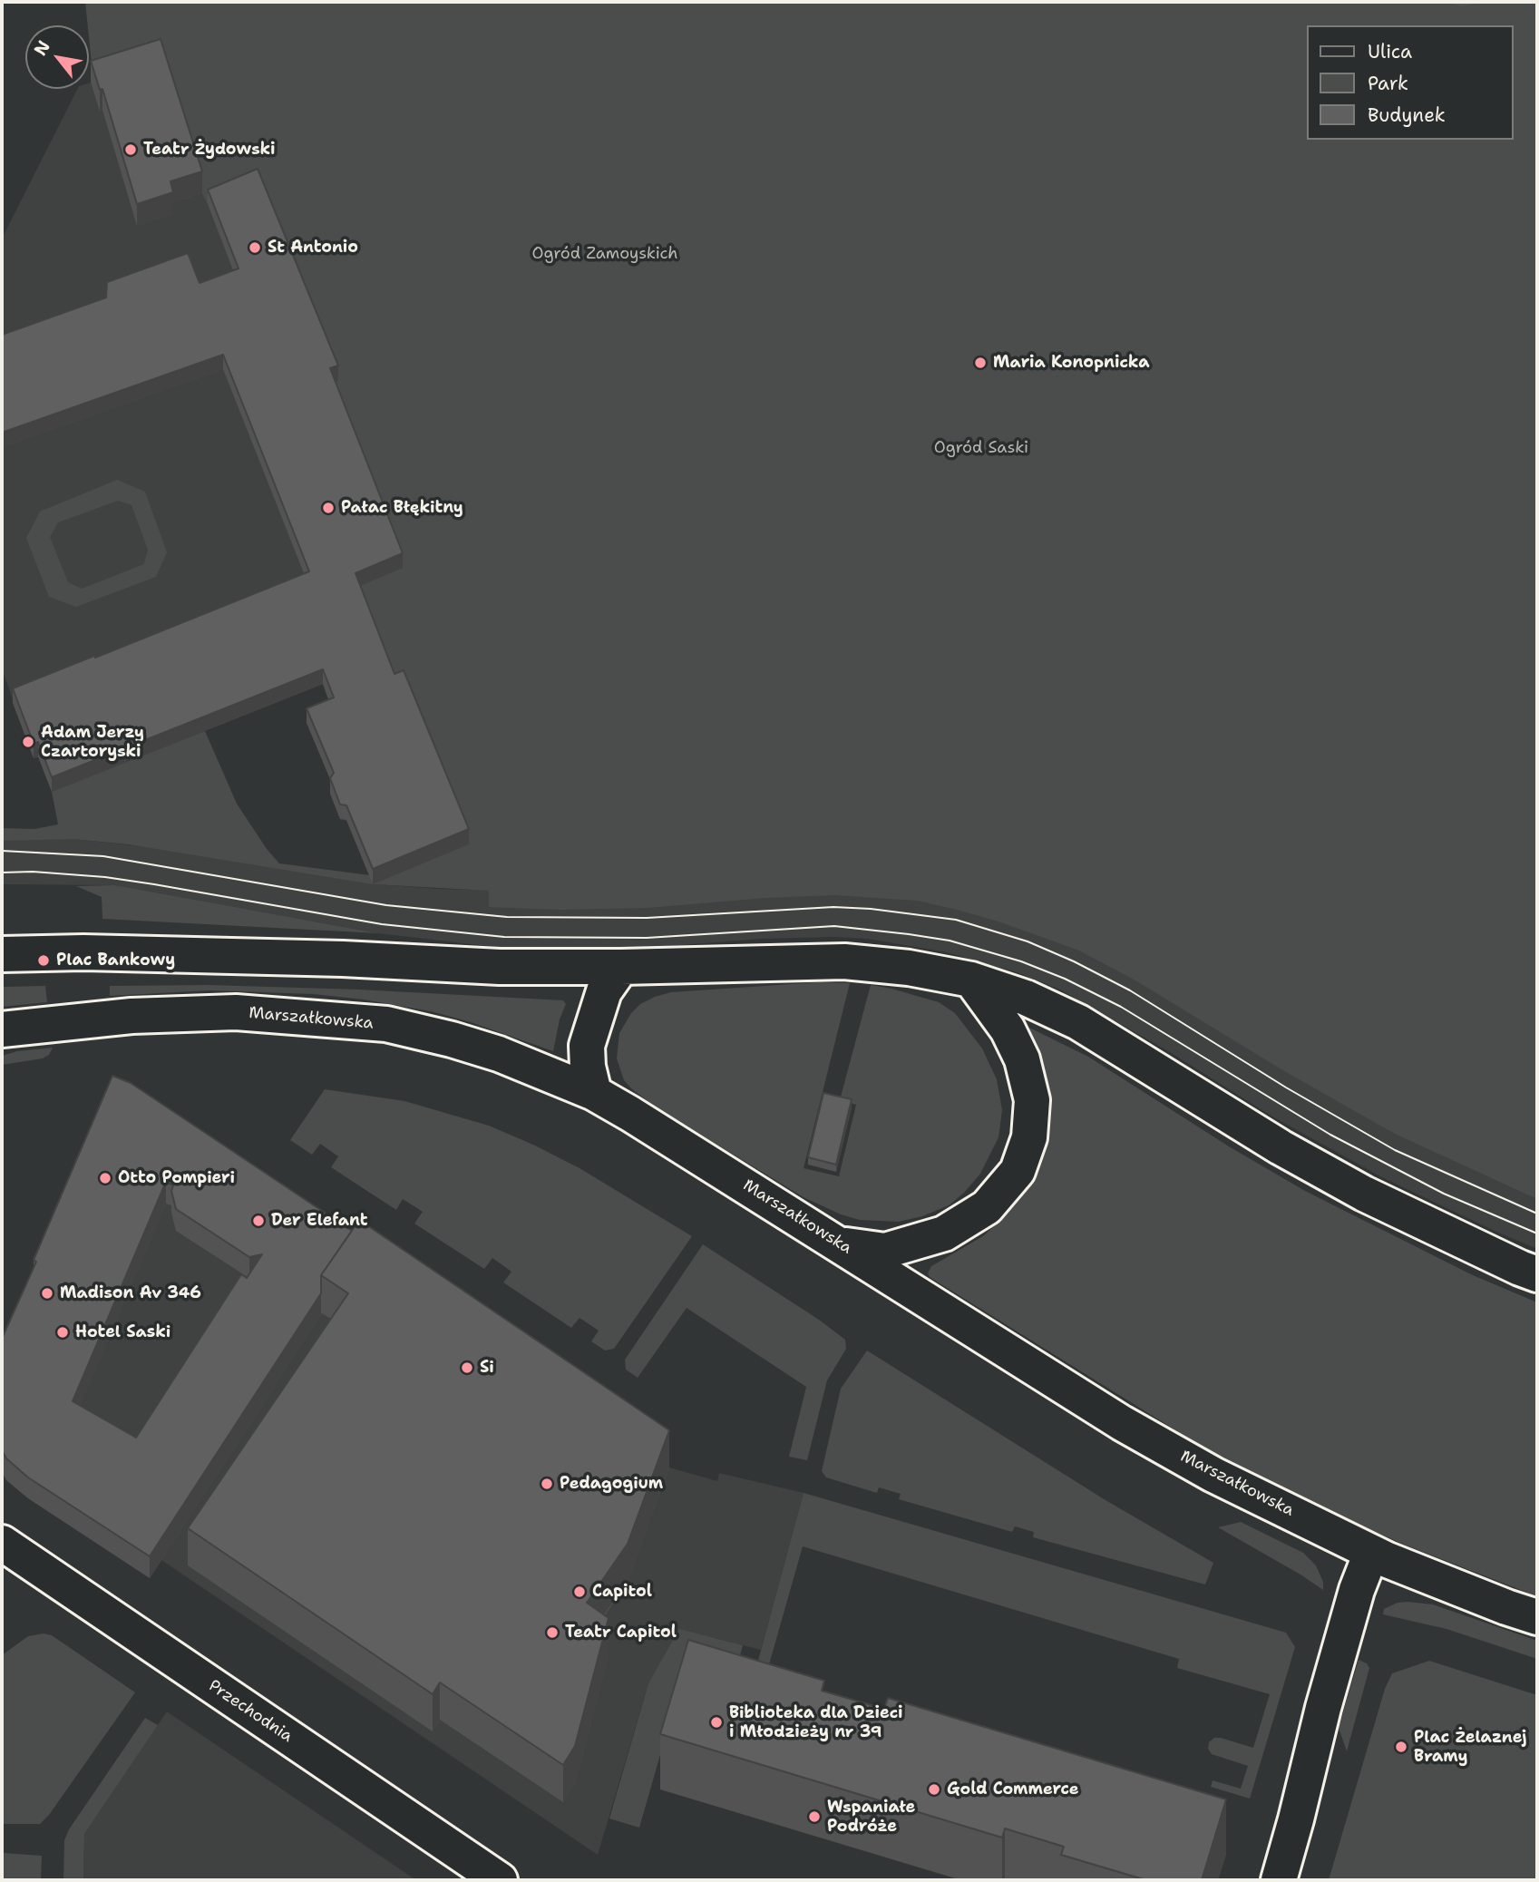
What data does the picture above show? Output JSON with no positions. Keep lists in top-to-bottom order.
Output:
{
  "streets": {
    "main road": ["Marszałkowska", "Przechodnia"]
  },
  "parks": ["Ogród Zamoyskich", "Ogród Saski"],
  "places": [
    "Teatr Żydowski",
    "St Antonio",
    "Maria Konopnicka",
    "Pałac Błękitny",
    "Adam Jerzy Czartoryski",
    "Plac Bankowy",
    "Otto Pompieri",
    "Der Elefant",
    "Madison Av 346",
    "Hotel Saski",
    "Si",
    "Pedagogium",
    "Capitol",
    "Teatr Capitol",
    "Biblioteka dla Dzieci i Młodzieży nr 39",
    "Plac Żelaznej Bramy",
    "Gold Commerce",
    "Wspaniałe Podróże"
  ],
  "legend": ["Ulica", "Park", "Budynek"],
  "north": "top left"
}
